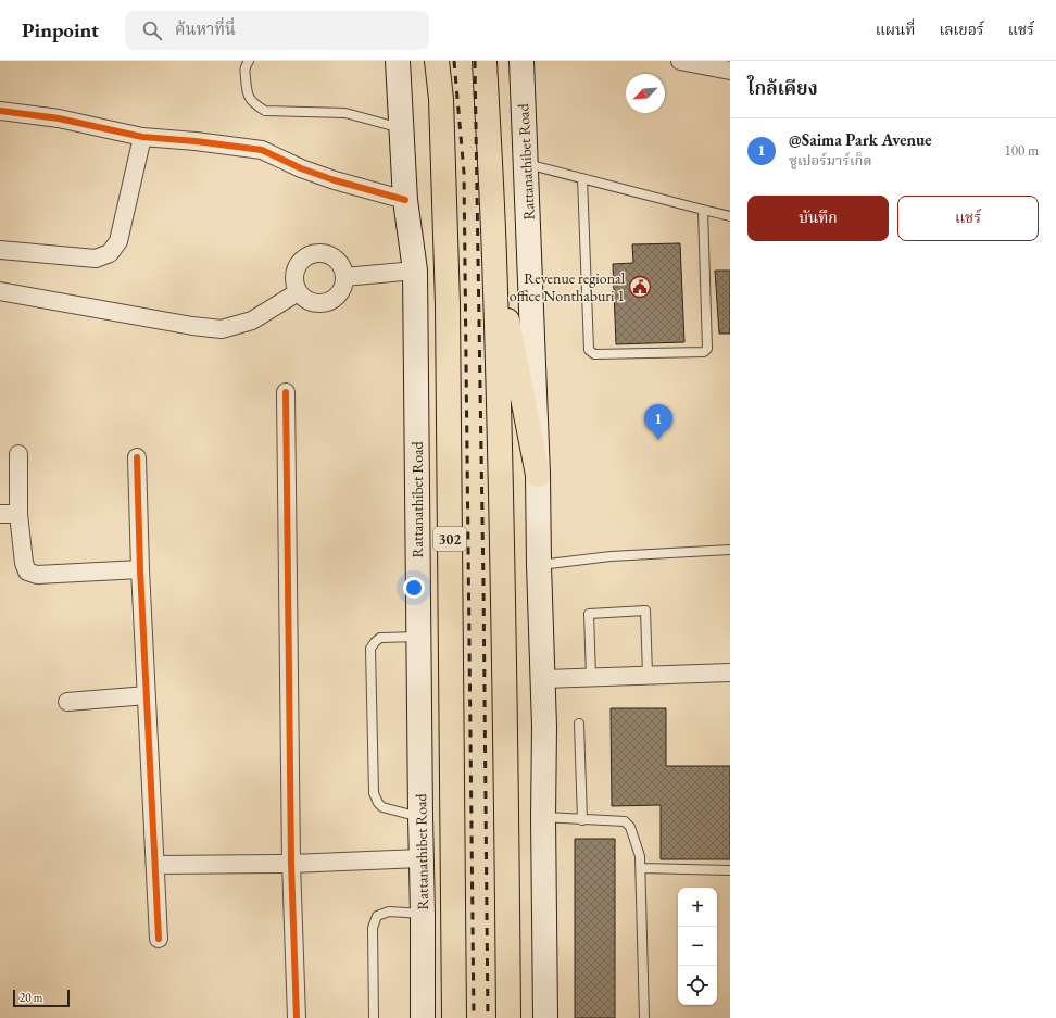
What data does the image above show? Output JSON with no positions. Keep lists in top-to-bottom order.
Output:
{
  "streets": {
    "main road": ["Rattanathibet Road", "302"]
  },
  "places": {
    "public building": ["Revenue regional office Nonthaburi 1"]
  },
  "scale_bar": "20 m",
  "north": "bottom left",
  "page": {
    "header": "Pinpoint",
    "search": "ค้นหาที่นี่",
    "nav": ["แผนที่", "เลเยอร์", "แชร์"],
    "heading": "ใกล้เคียง",
    "list": [
      {
        "mark": "1",
        "name": "@Saima Park Avenue",
        "note": "ซูเปอร์มาร์เก็ต",
        "value": "100 m"
      }
    ],
    "buttons": ["บันทึก", "แชร์"],
    "pins": "1",
    "map_buttons": ["+", "−"],
    "scale": "20 m"
  }
}
